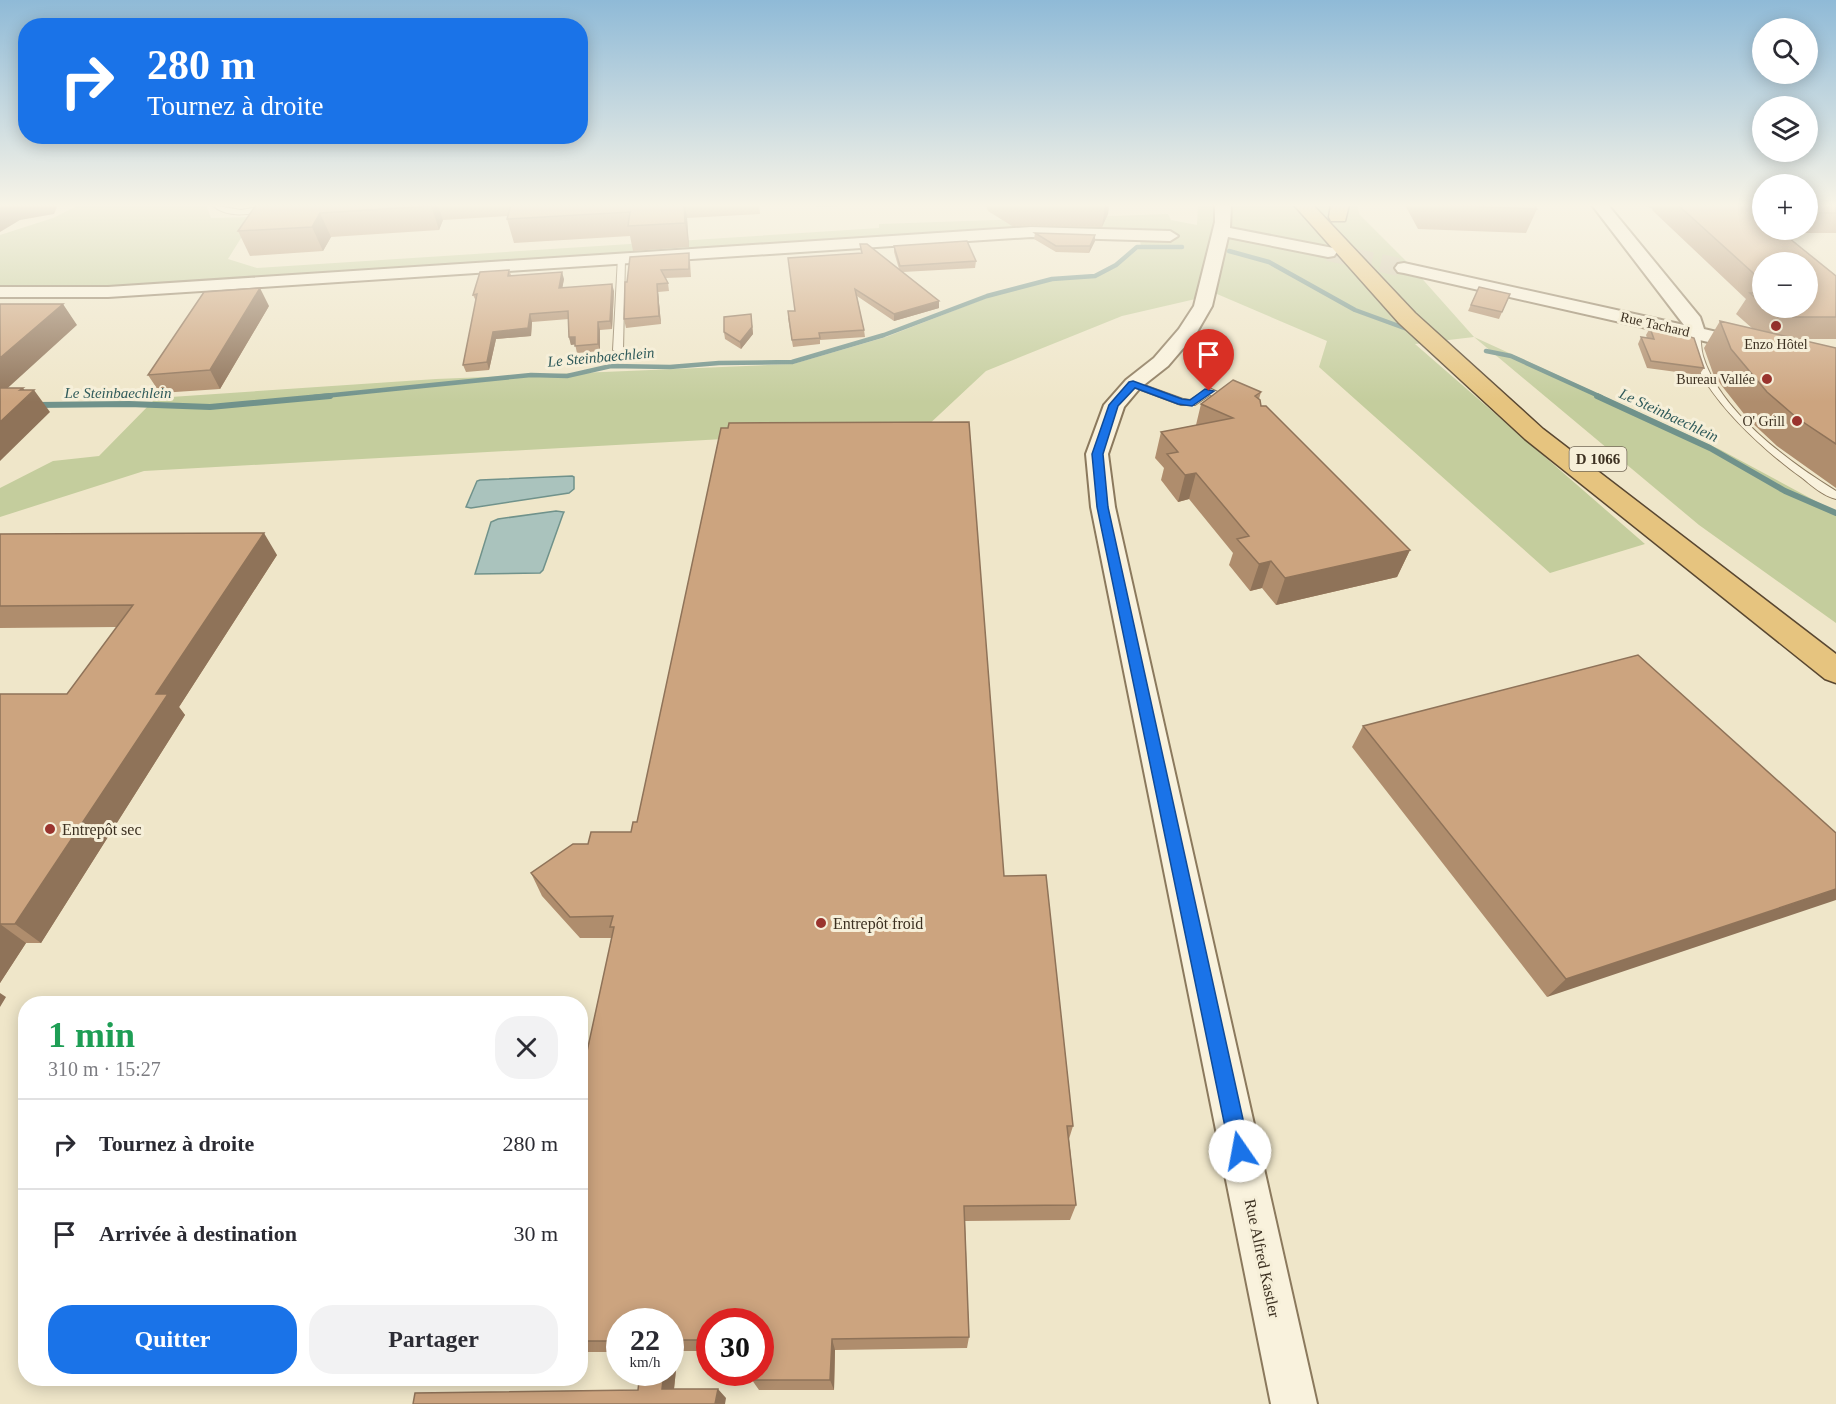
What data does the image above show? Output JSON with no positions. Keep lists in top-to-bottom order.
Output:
{
  "streets": {
    "highway": ["D 1066"],
    "street": ["Rue Tachard", "Rue Alfred Kastler"]
  },
  "water": ["Le Steinbaechlein"],
  "places": [
    "Enzo Hôtel",
    "Bureau Vallée",
    "O' Grill",
    "Entrepôt sec",
    "Entrepôt froid"
  ],
  "page": {
    "map_buttons": ["+", "−"],
    "turn": ["280 m", "Tournez à droite"],
    "heading": ["1 min", "310 m · 15:27"],
    "list": [
      {
        "name": "Tournez à droite",
        "value": "280 m"
      },
      {
        "name": "Arrivée à destination",
        "value": "30 m"
      }
    ],
    "buttons": ["Quitter", "Partager"],
    "speed": "22 km/h",
    "limit": "30"
  }
}
